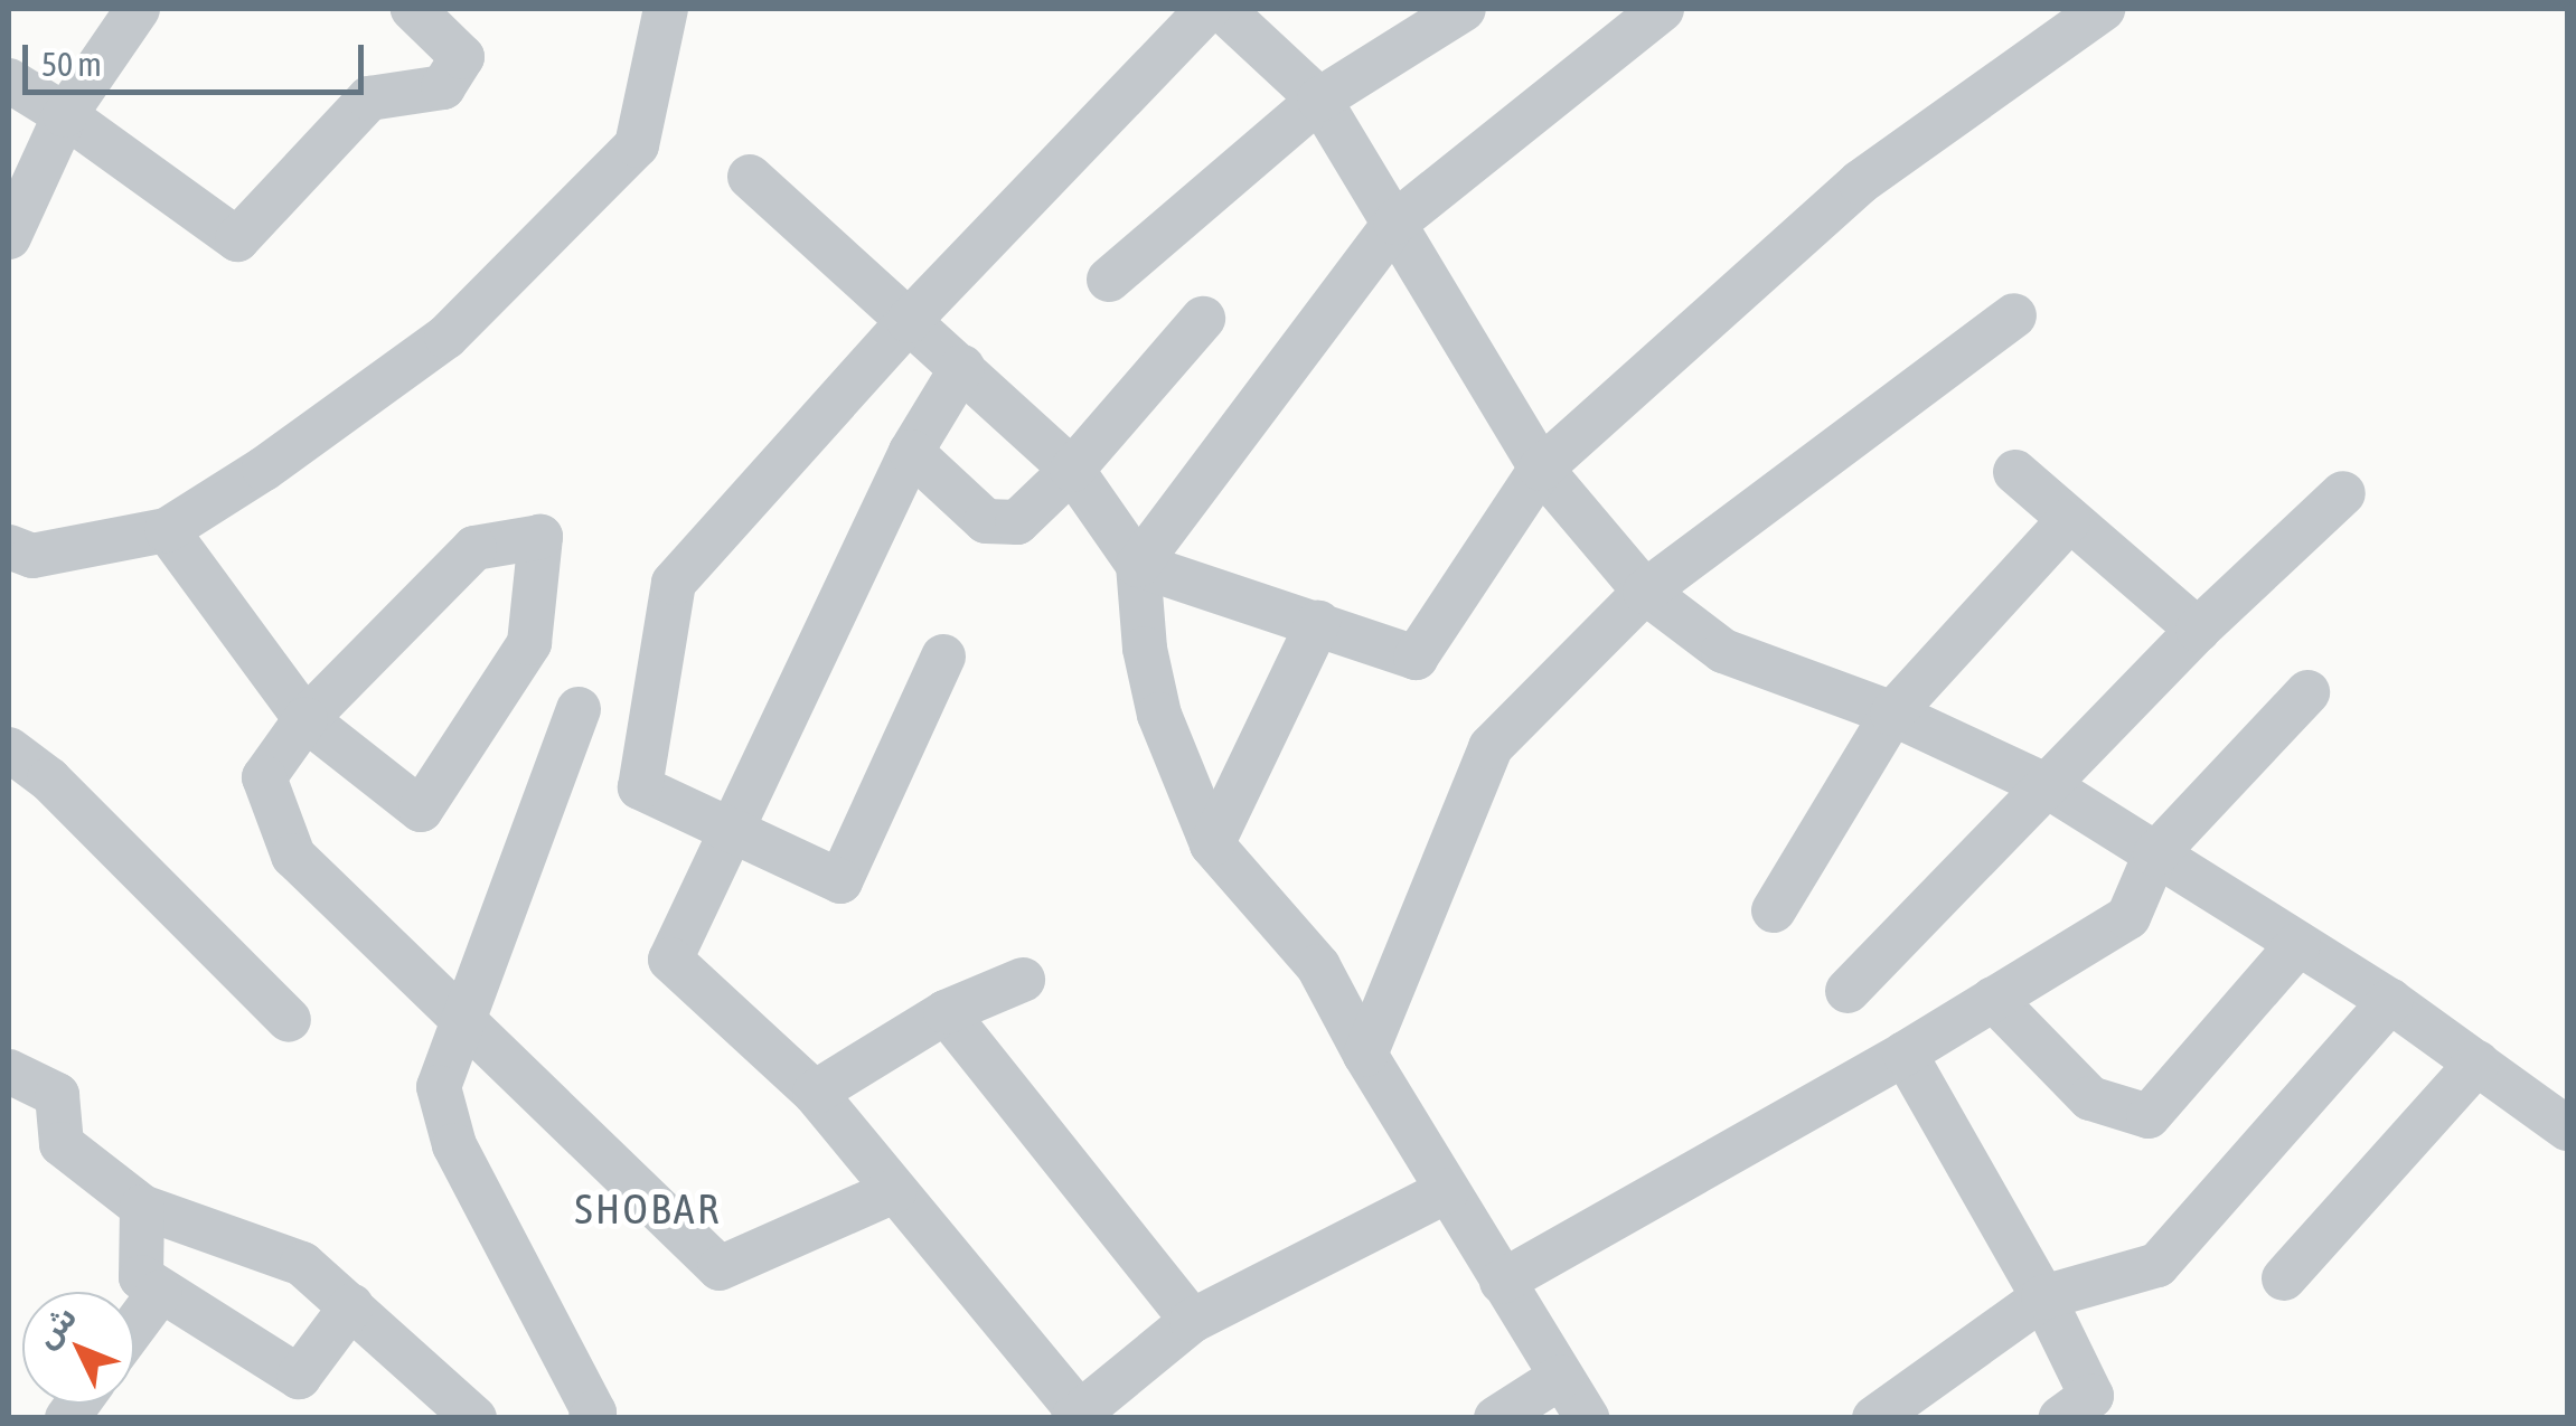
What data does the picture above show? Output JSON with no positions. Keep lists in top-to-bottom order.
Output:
{
  "districts": ["SHOBAR"],
  "scale_bar": "50 m",
  "north": "top left"
}
